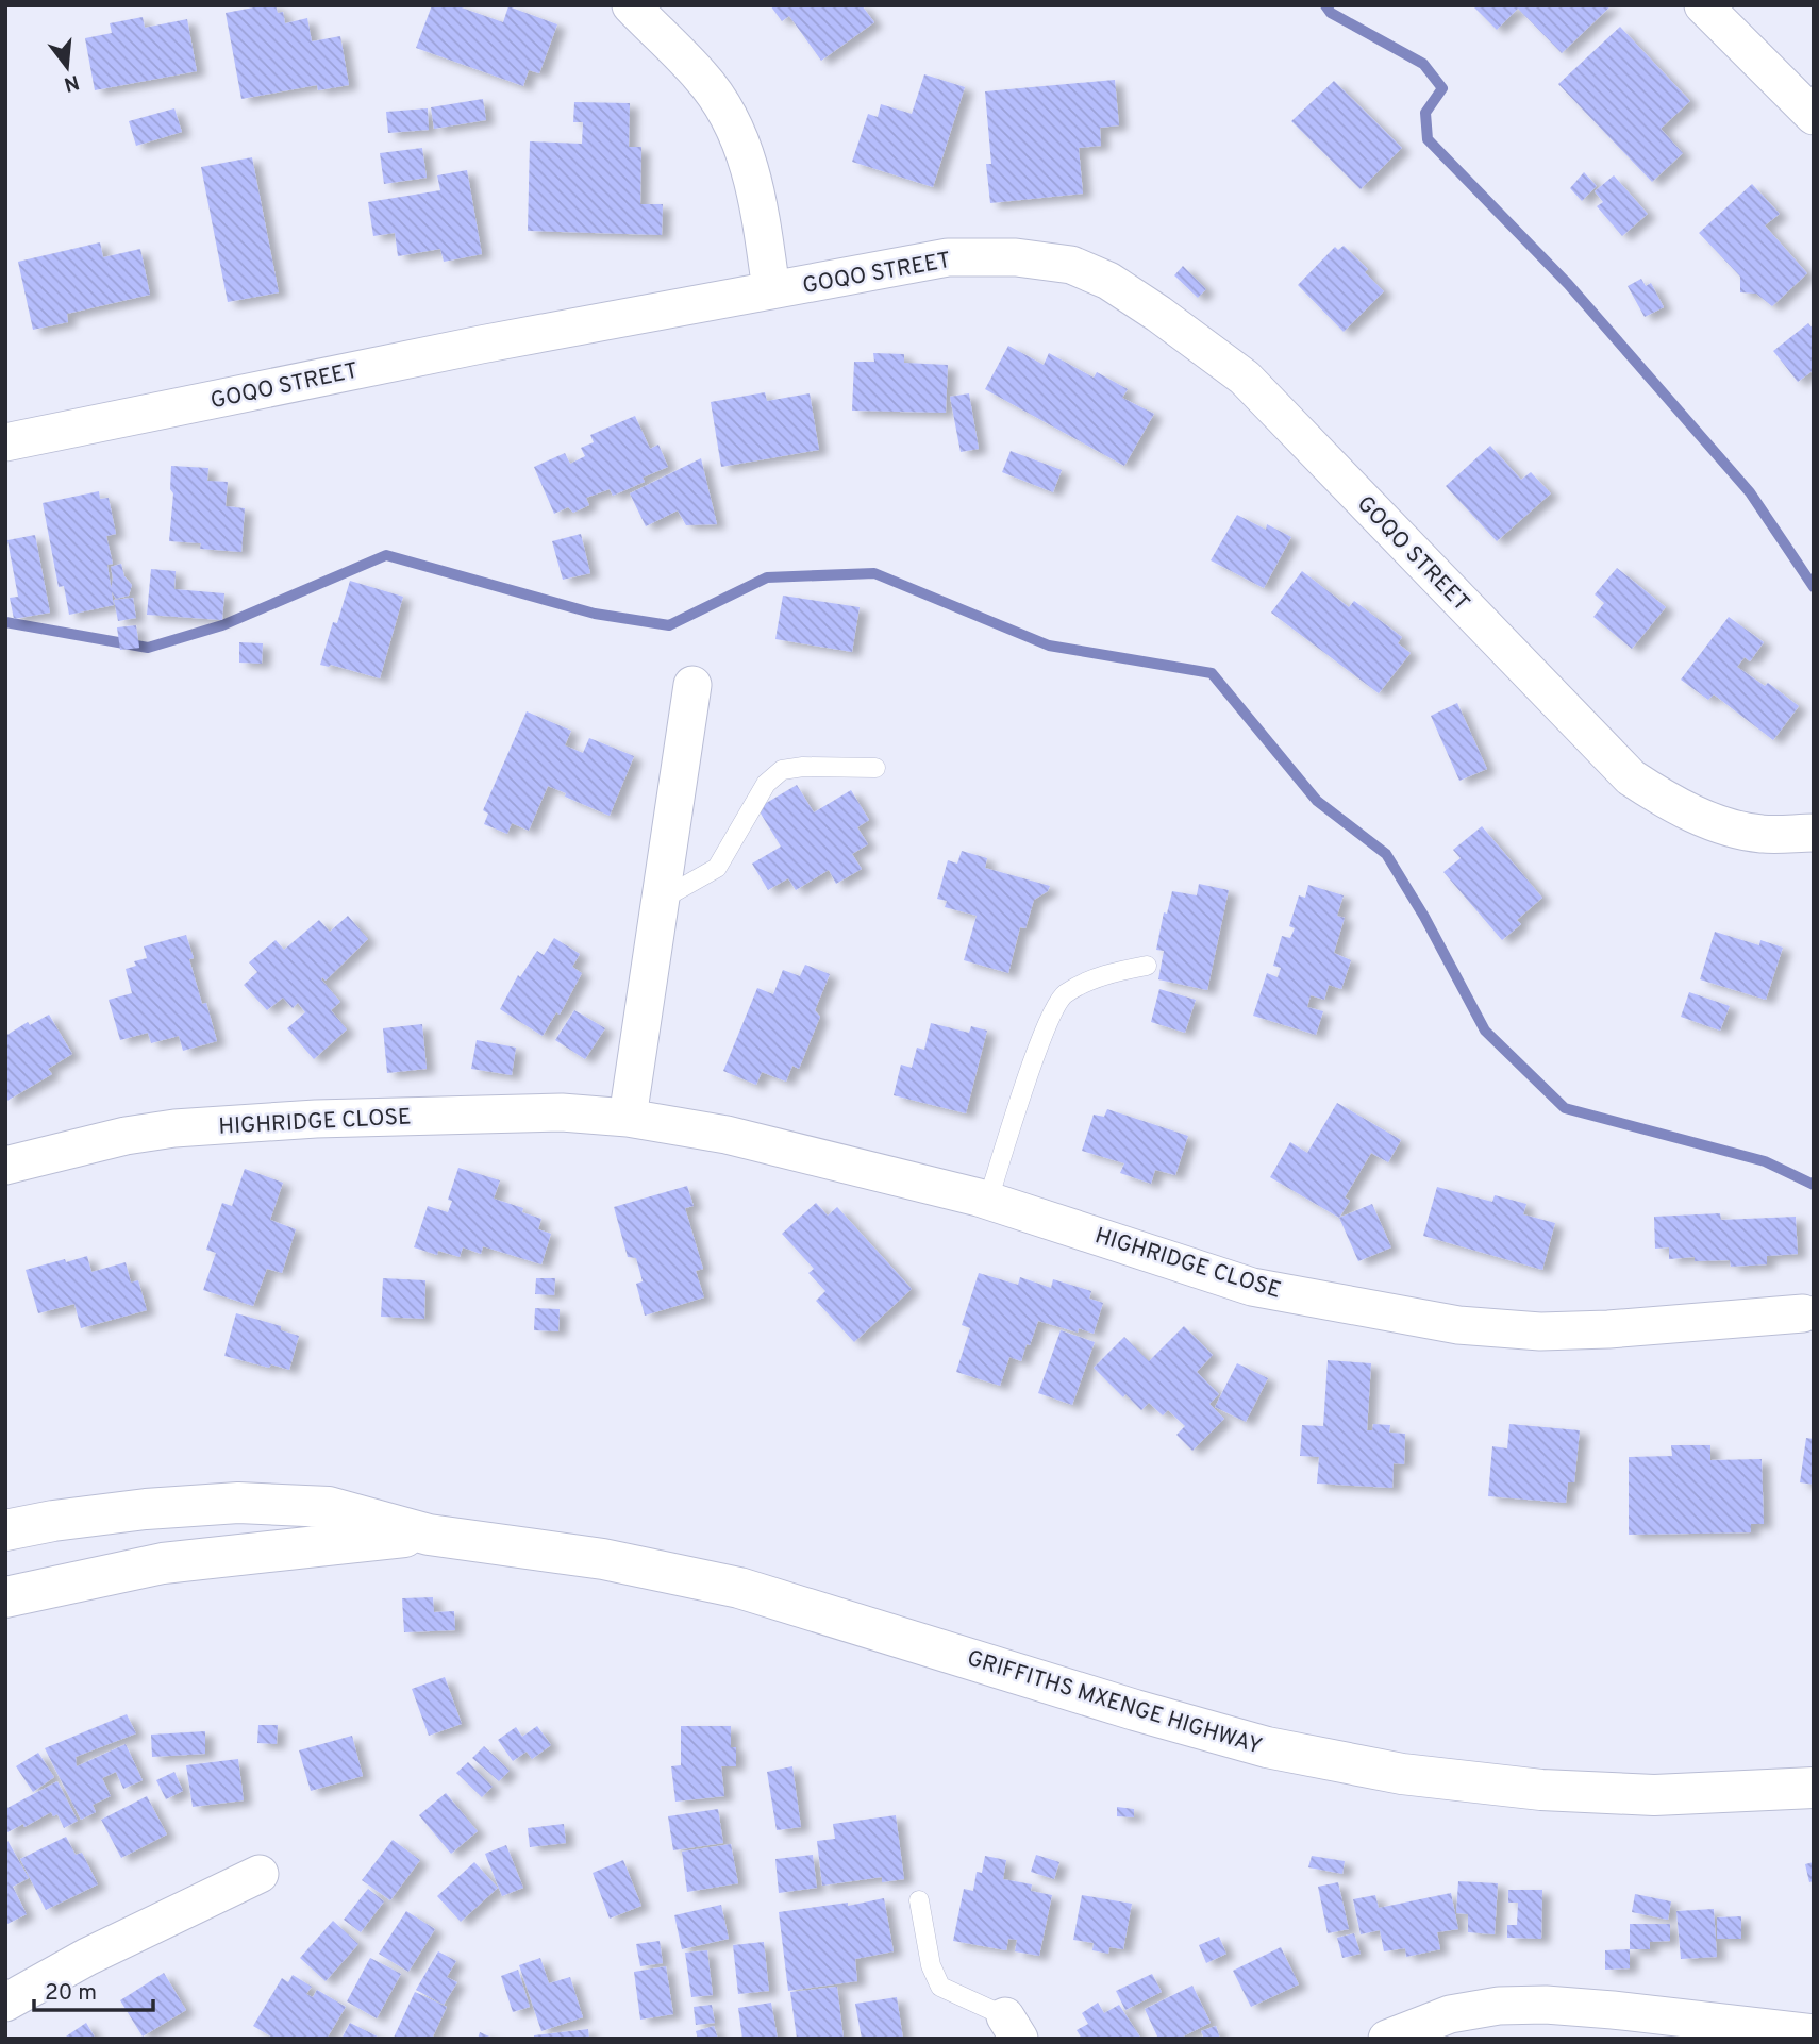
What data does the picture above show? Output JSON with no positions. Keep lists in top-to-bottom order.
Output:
{
  "streets": {
    "street": ["GOQO STREET", "HIGHRIDGE CLOSE", "GRIFFITHS MXENGE HIGHWAY"]
  },
  "scale_bar": "20 m",
  "north": "bottom"
}
